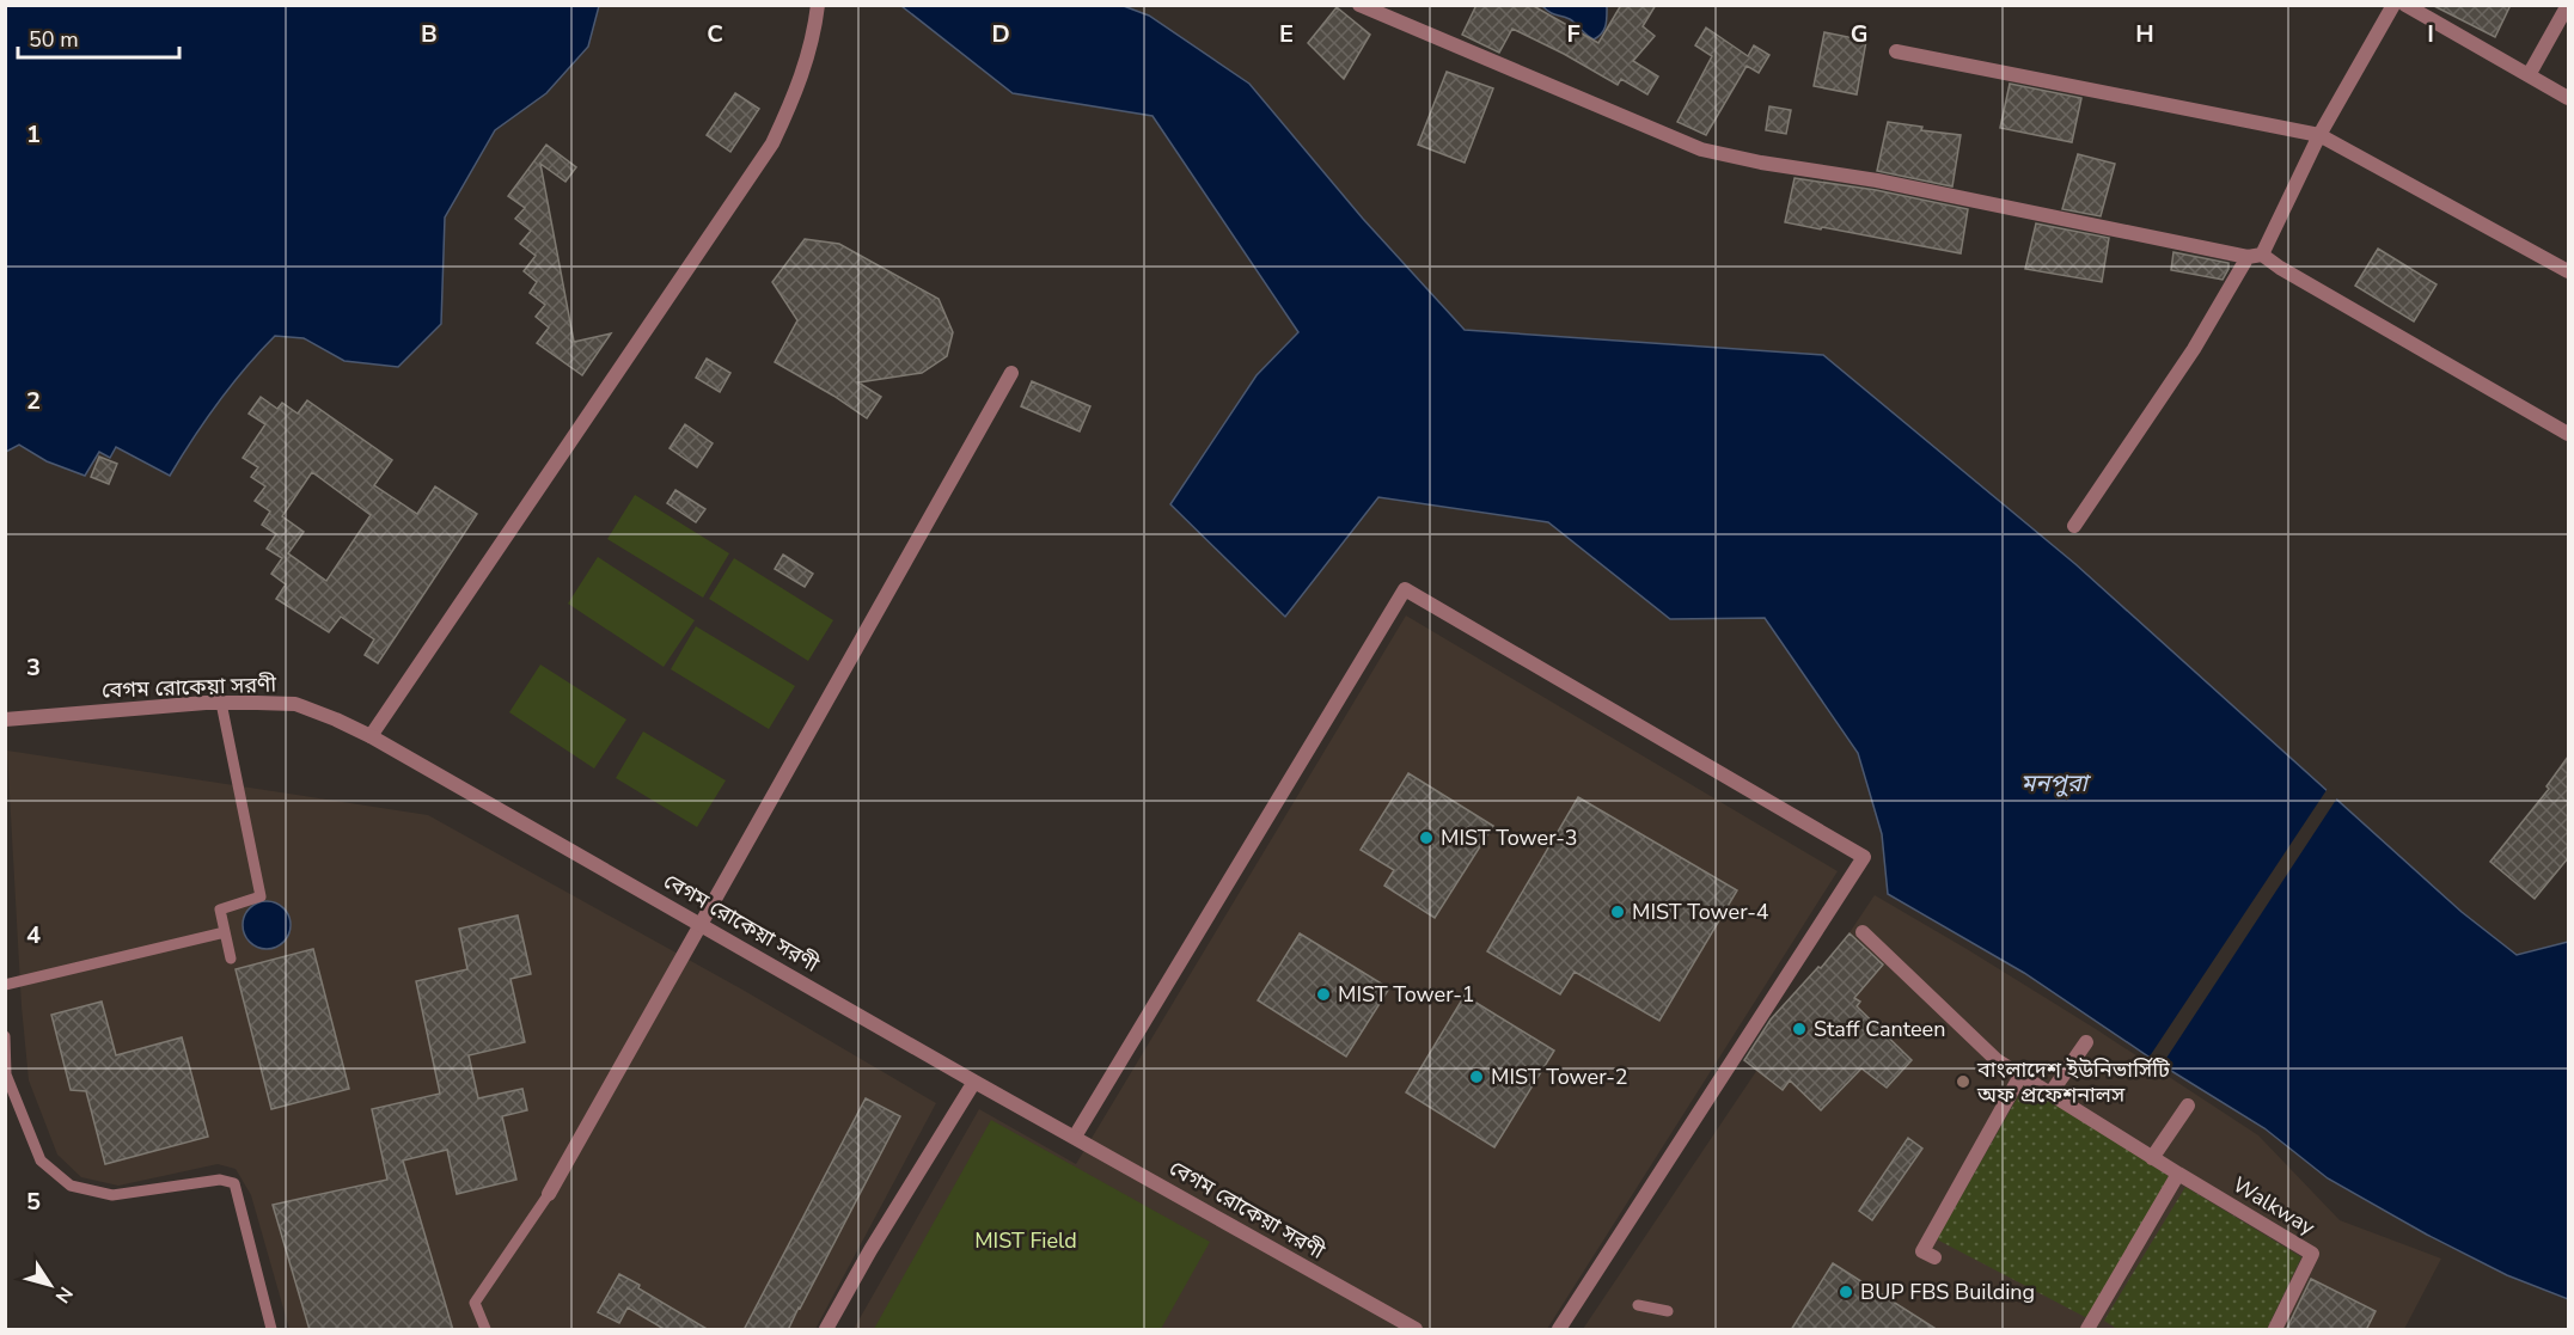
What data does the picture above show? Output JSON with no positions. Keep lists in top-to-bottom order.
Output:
{
  "streets": {
    "street": ["বেগম রোকেয়া সরণী", "Walkway"]
  },
  "water": ["মনপুরা"],
  "parks": ["MIST Field"],
  "places": [
    "MIST Tower-3",
    "MIST Tower-4",
    "MIST Tower-1",
    "Staff Canteen",
    "MIST Tower-2",
    "বাংলাদেশ ইউনিভার্সিটি অফ প্রফেশনালস",
    "BUP FBS Building"
  ],
  "scale_bar": "50 m",
  "north": "bottom right",
  "grid": {
    "columns": [
      "B",
      "C",
      "D",
      "E",
      "F",
      "G",
      "H",
      "I"
    ],
    "rows": [
      "1",
      "2",
      "3",
      "4",
      "5"
    ]
  }
}
